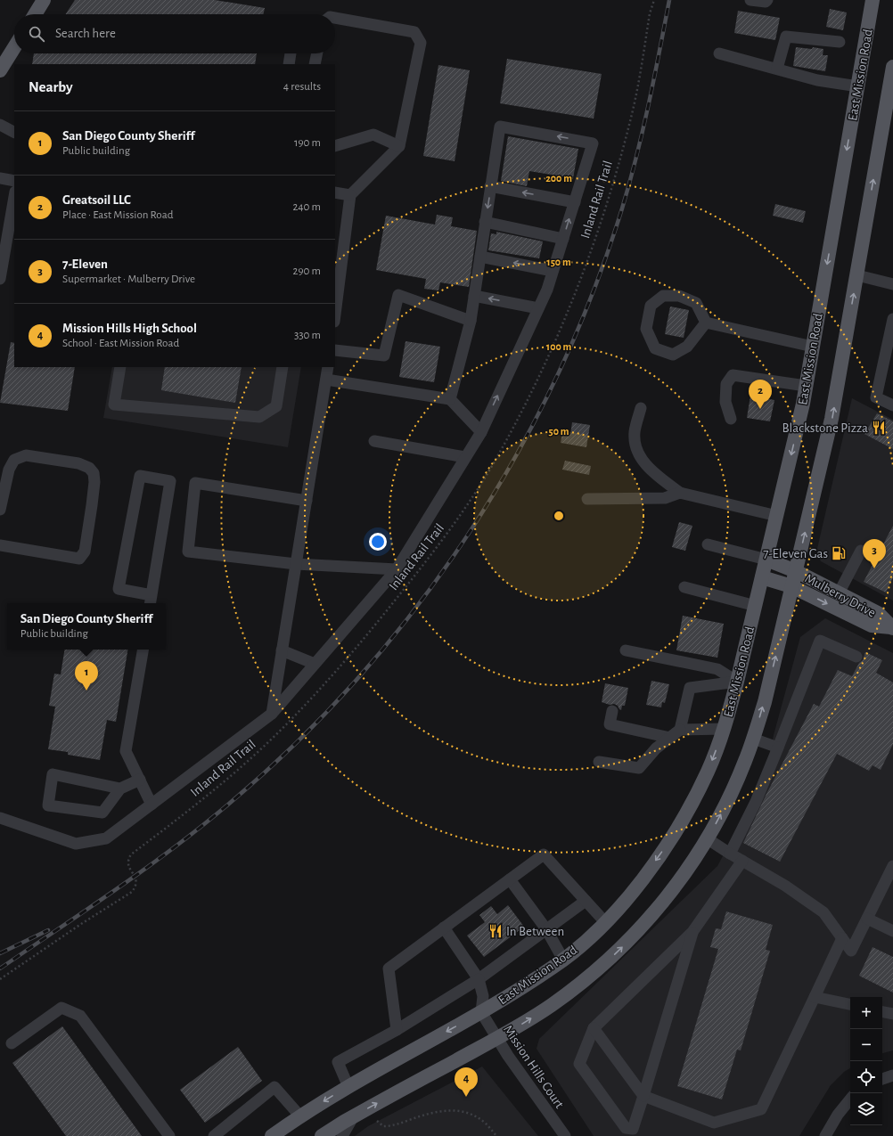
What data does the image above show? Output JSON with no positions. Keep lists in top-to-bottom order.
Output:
{
  "streets": {
    "main road": ["East Mission Road", "Mulberry Drive"],
    "street": ["Mission Hills Court"],
    "path": ["Inland Rail Trail"]
  },
  "crossings": [
    ["East Mission Road", "Mulberry Drive"],
    ["East Mission Road", "Mission Hills Court"]
  ],
  "places": {
    "restaurant": ["Blackstone Pizza", "In Between"],
    "fuel station": ["7-Eleven Gas"]
  },
  "page": {
    "search": "Search here",
    "heading": ["Nearby", "4 results"],
    "list": [
      {
        "mark": "1",
        "name": "San Diego County Sheriff",
        "note": "Public building",
        "value": "190 m"
      },
      {
        "mark": "2",
        "name": "Greatsoil LLC",
        "note": "Place · East Mission Road",
        "value": "240 m"
      },
      {
        "mark": "3",
        "name": "7-Eleven",
        "note": "Supermarket · Mulberry Drive",
        "value": "290 m"
      },
      {
        "mark": "4",
        "name": "Mission Hills High School",
        "note": "School · East Mission Road",
        "value": "330 m"
      }
    ],
    "pins": [
      "2",
      "3",
      "1",
      "4"
    ],
    "popup": ["San Diego County Sheriff", "Public building"],
    "map_buttons": ["+", "−"]
  },
  "rings": [
    "200 m",
    "150 m",
    "100 m",
    "50 m"
  ]
}
